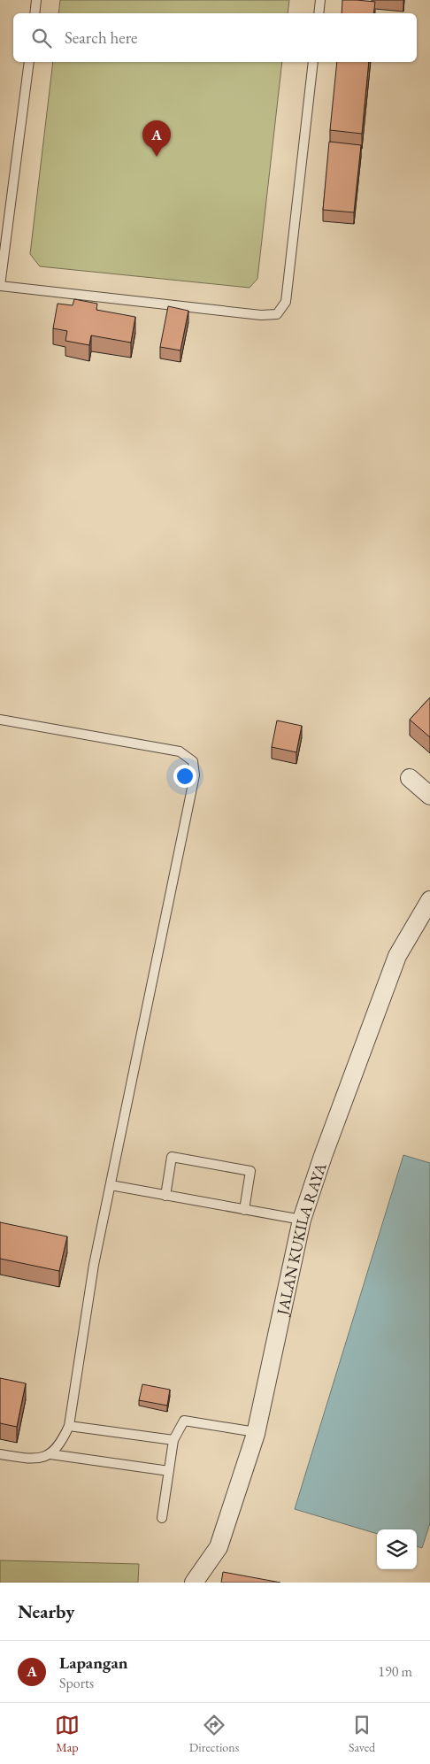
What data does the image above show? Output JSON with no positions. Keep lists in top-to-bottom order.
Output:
{
  "streets": {
    "street": ["JALAN KUKILA RAYA"]
  },
  "page": {
    "search": "Search here",
    "pins": "A",
    "heading": "Nearby",
    "list": [
      {
        "mark": "A",
        "name": "Lapangan",
        "note": "Sports",
        "value": "190 m"
      }
    ],
    "nav": ["Map", "Directions", "Saved"]
  }
}
